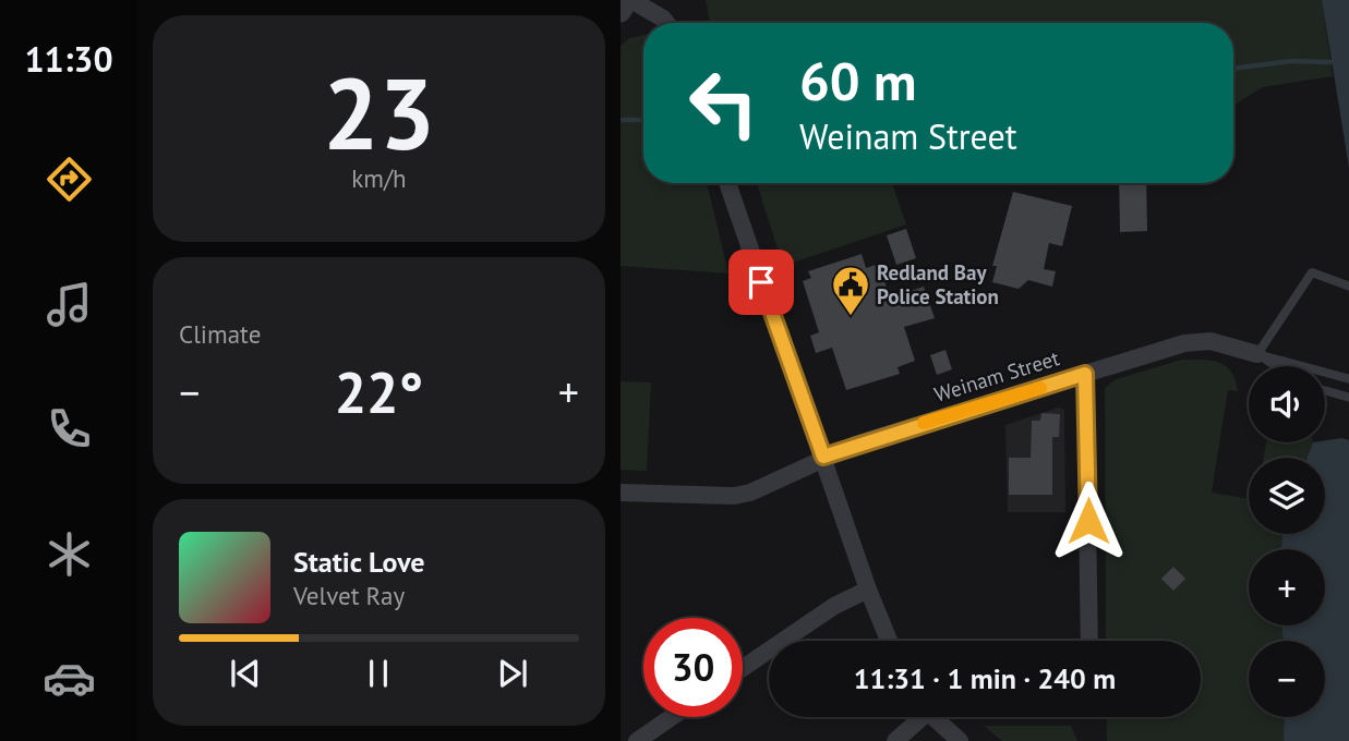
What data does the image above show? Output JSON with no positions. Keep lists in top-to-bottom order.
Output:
{
  "streets": {
    "street": ["Weinam Street"]
  },
  "places": {
    "public building": ["Redland Bay Police Station"]
  },
  "page": {
    "tabs": "11:30",
    "tile": [
      ["23", "km/h"],
      "Climate"
    ],
    "turn": ["60 m", "Weinam Street"],
    "heat": ["−", "22°", "+"],
    "map_buttons": ["+", "−"],
    "song": ["Static Love", "Velvet Ray"],
    "limit": "30",
    "trip": "11:31 · 1 min · 240 m"
  }
}
